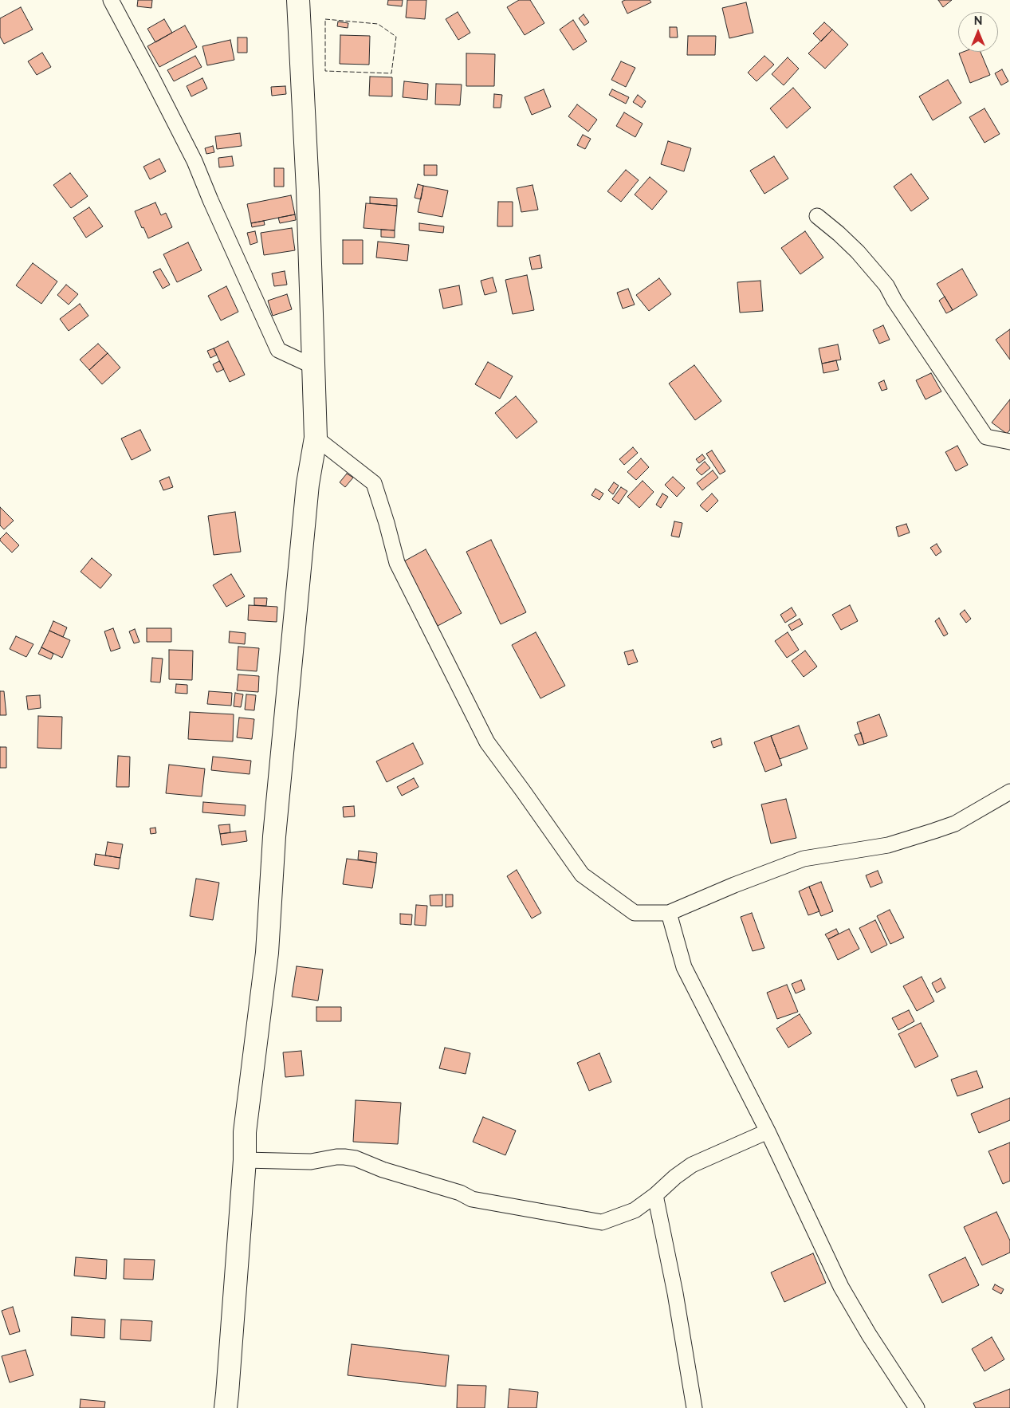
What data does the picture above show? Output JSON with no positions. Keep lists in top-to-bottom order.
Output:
{
  "north": "top"
}
